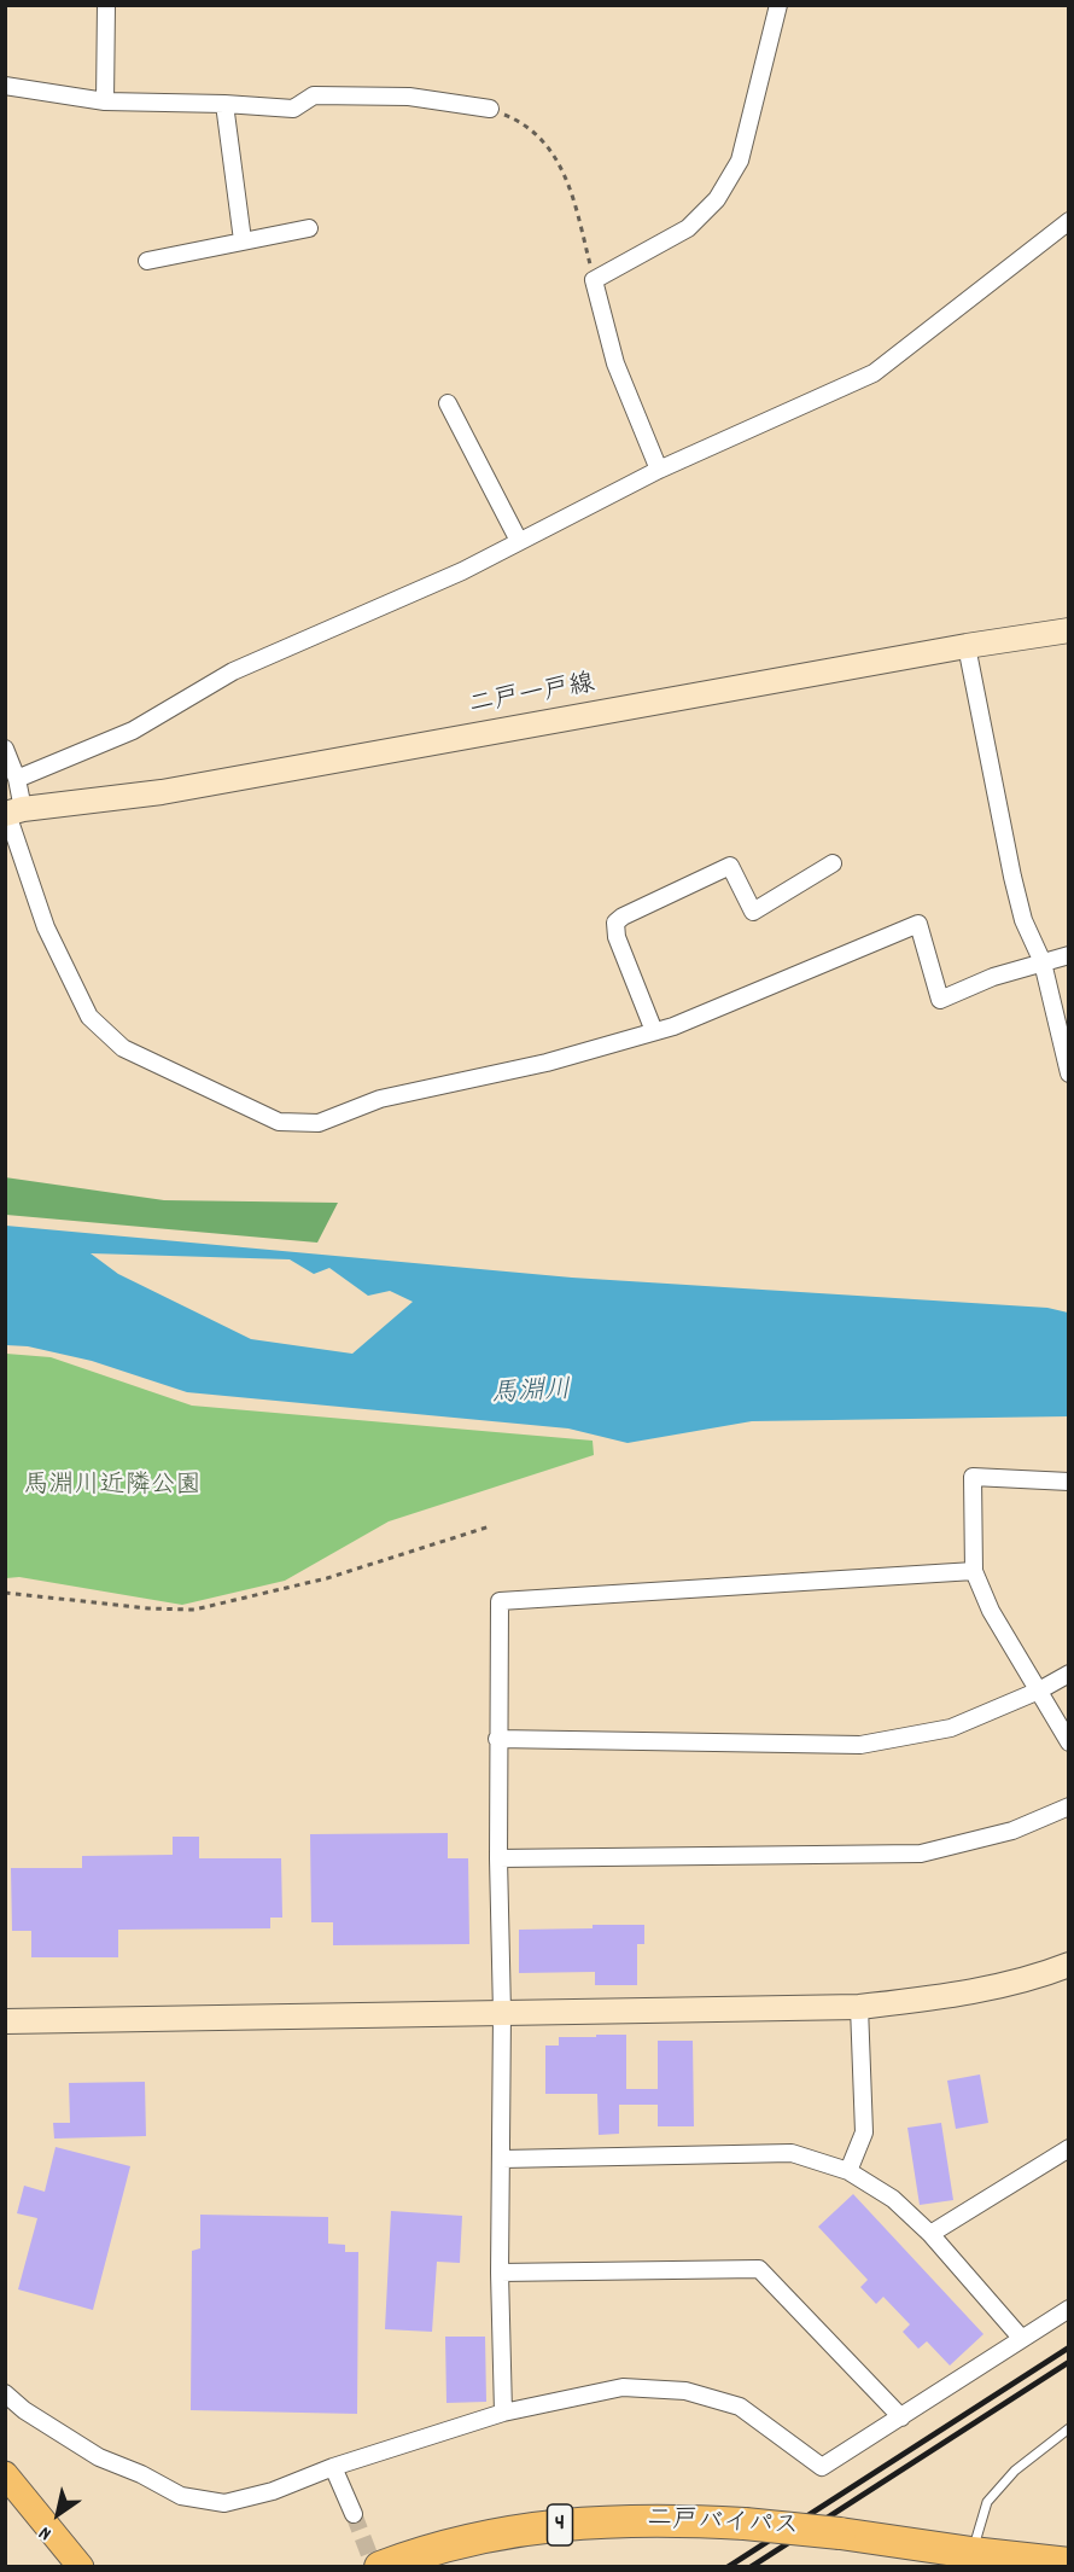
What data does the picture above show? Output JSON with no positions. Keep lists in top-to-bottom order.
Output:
{
  "streets": {
    "highway": ["4", "二戸バイパス"],
    "street": ["二戸一戸線"]
  },
  "water": ["馬淵川"],
  "parks": ["馬淵川近隣公園"],
  "north": "bottom left"
}
